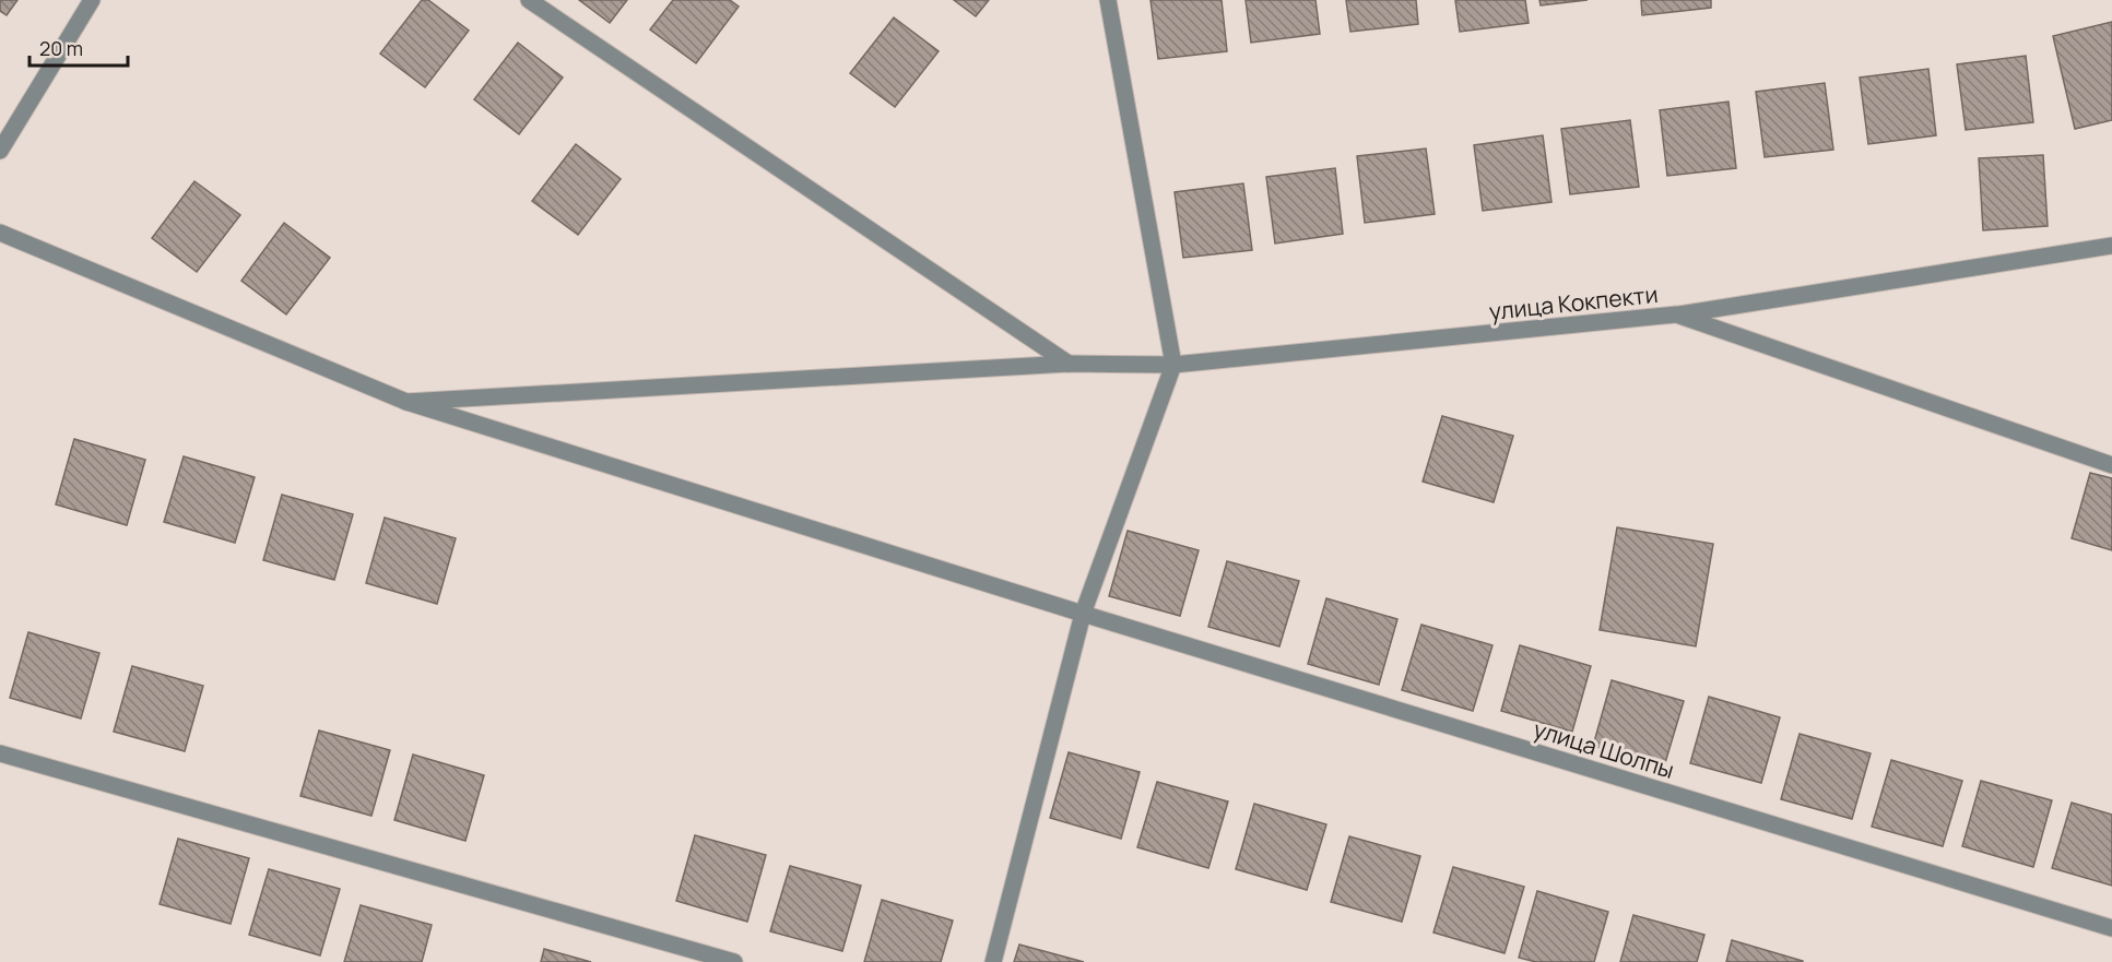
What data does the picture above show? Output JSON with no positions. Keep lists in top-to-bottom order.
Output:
{
  "streets": {
    "street": ["улица Кокпекти", "улица Шолпы"]
  },
  "crossings": [
    ["улица Кокпекти", "улица Шолпы"]
  ],
  "scale_bar": "20 m"
}
